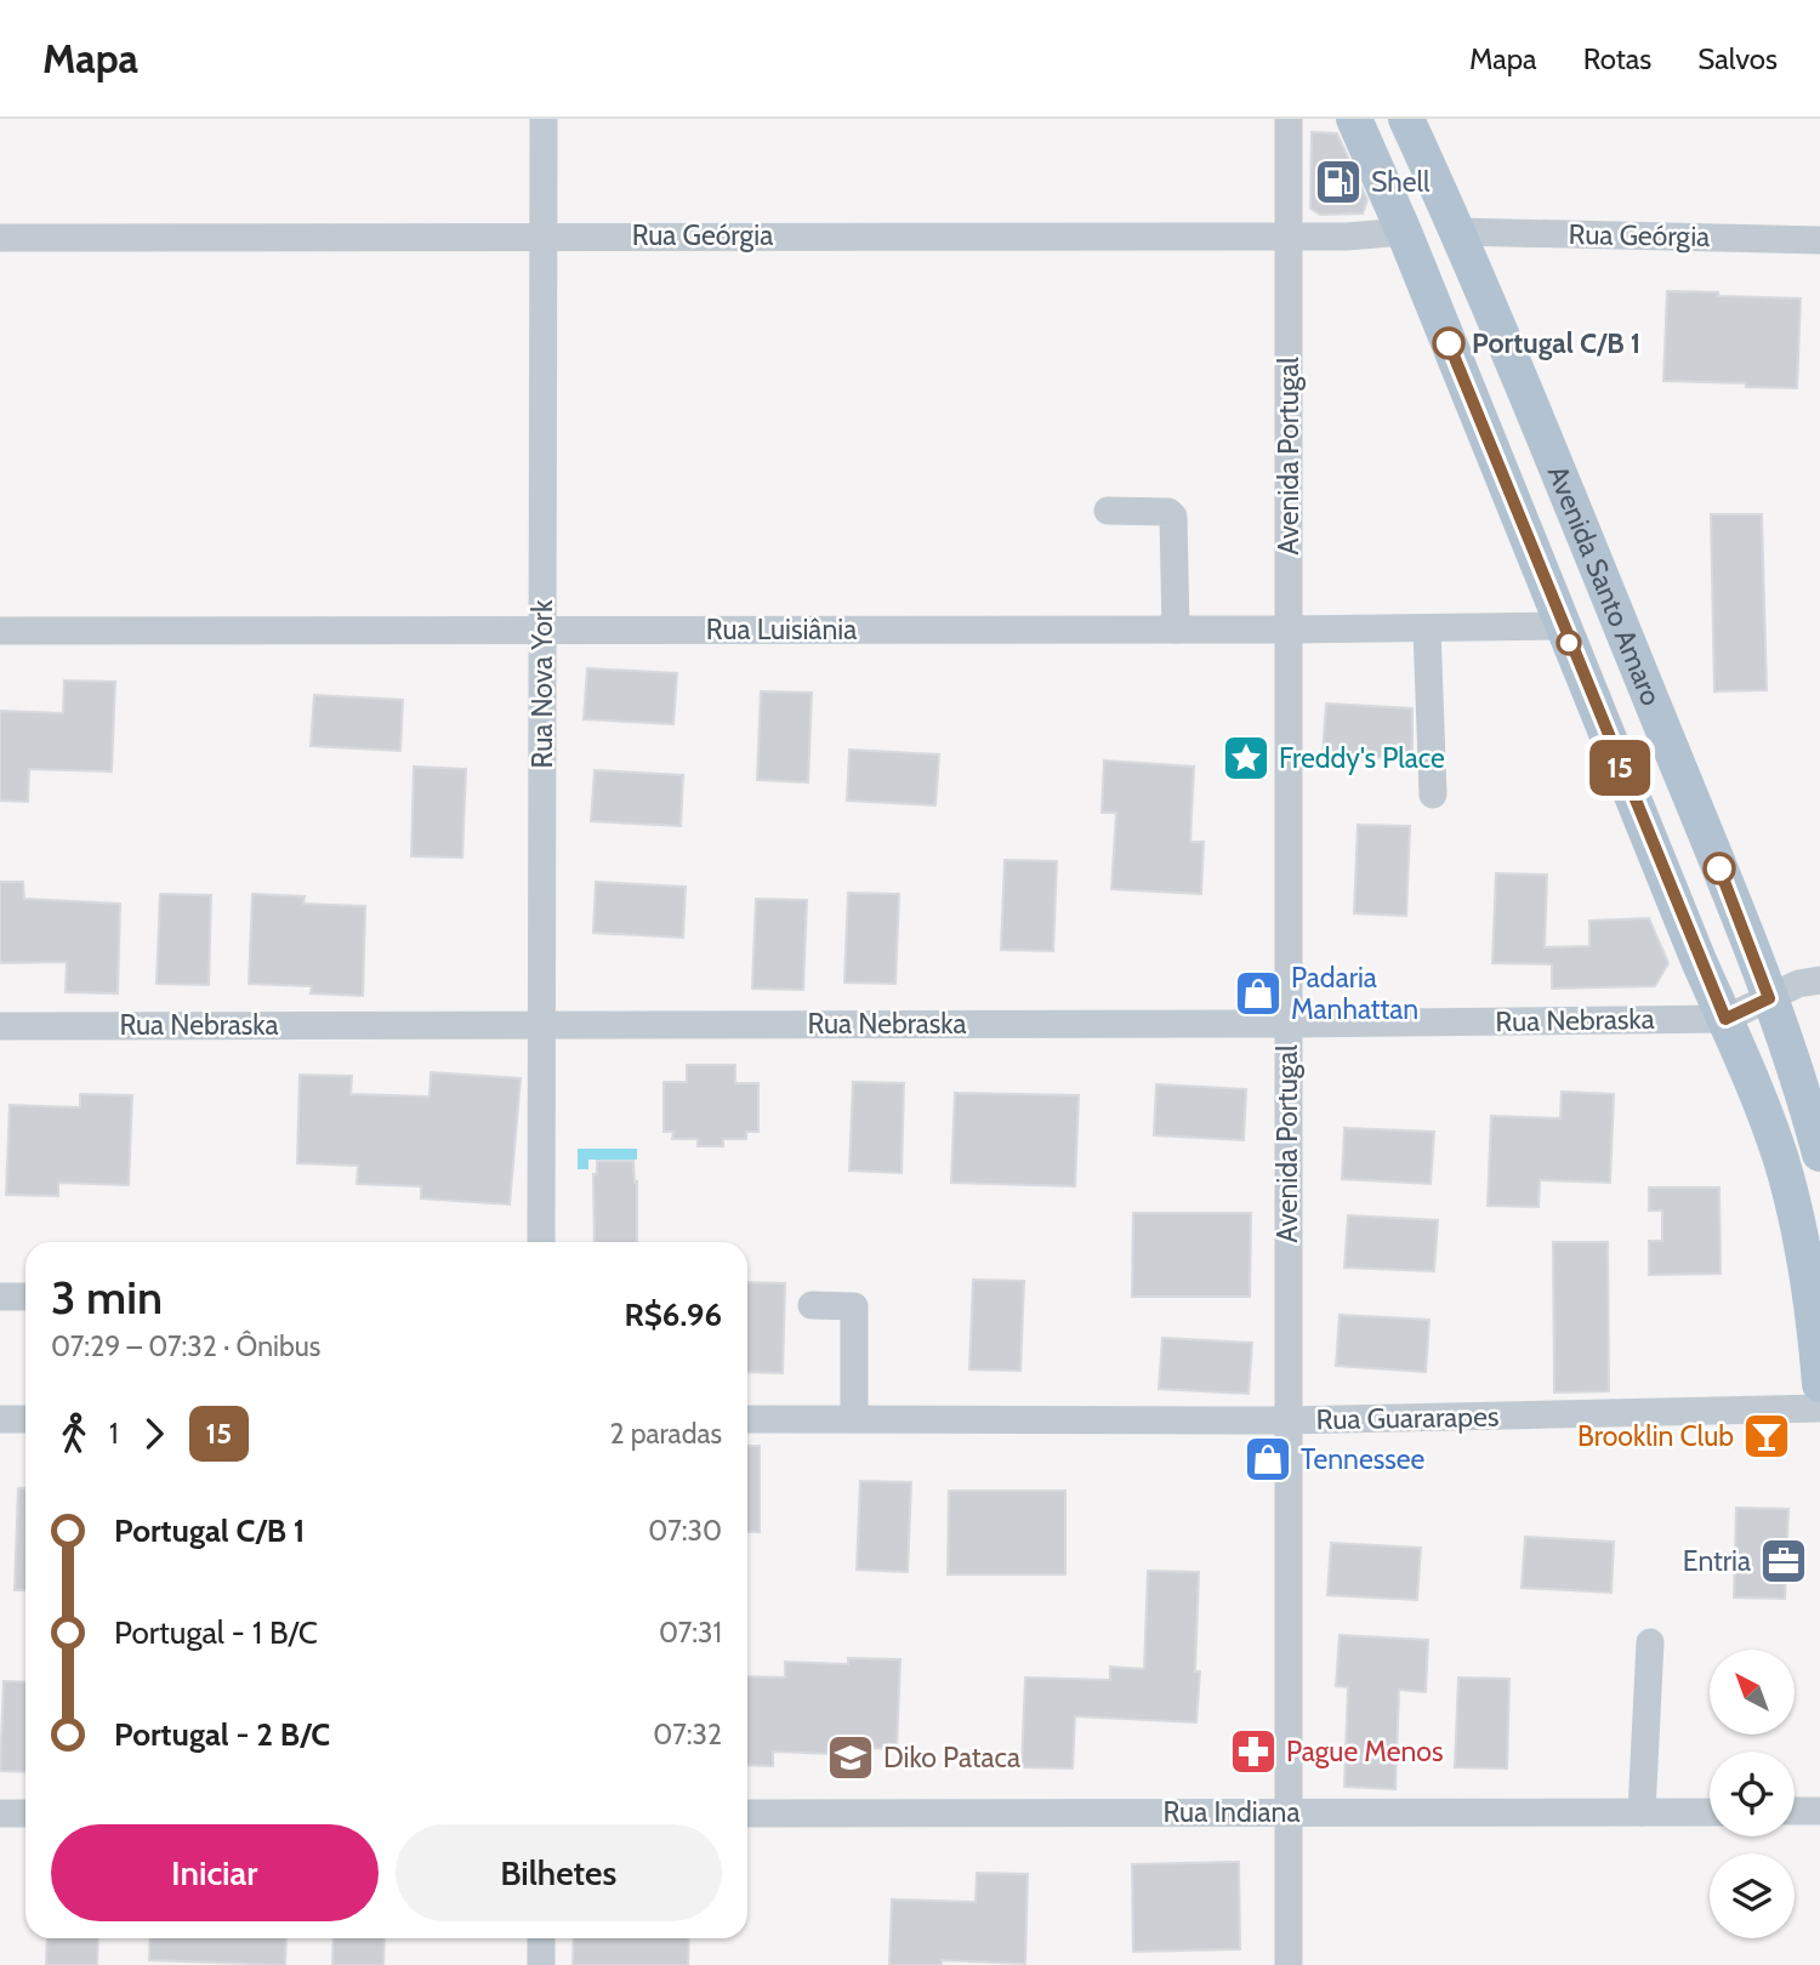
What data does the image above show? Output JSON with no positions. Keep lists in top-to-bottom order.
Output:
{
  "streets": {
    "main road": ["Avenida Santo Amaro"],
    "street": [
      "Rua Geórgia",
      "Avenida Portugal",
      "Rua Luisiânia",
      "Rua Nova York",
      "Rua Nebraska",
      "Rua Guararapes",
      "Rua Indiana"
    ]
  },
  "crossings": [
    ["Rua Geórgia", "Avenida Portugal"],
    ["Rua Geórgia", "Avenida Santo Amaro"],
    ["Rua Geórgia", "Rua Nova York"],
    ["Avenida Portugal", "Rua Luisiânia"],
    ["Avenida Portugal", "Rua Nebraska"],
    ["Avenida Portugal", "Rua Guararapes"],
    ["Avenida Portugal", "Rua Indiana"],
    ["Avenida Santo Amaro", "Rua Luisiânia"],
    ["Avenida Santo Amaro", "Rua Nebraska"],
    ["Rua Luisiânia", "Rua Nova York"],
    ["Rua Nova York", "Rua Nebraska"]
  ],
  "places": {
    "fuel station": ["Shell"],
    "other": ["Portugal C/B 1"],
    "place": ["Freddy's Place"],
    "shop": ["Padaria Manhattan", "Tennessee"],
    "bar": ["Brooklin Club"],
    "office": ["Entria"],
    "pharmacy": ["Pague Menos"],
    "school or university": ["Diko Pataca"]
  },
  "lines": ["bus line 15"],
  "north": "top left",
  "page": {
    "header": "Mapa",
    "nav": ["Mapa", "Rotas", "Salvos"],
    "on_map": "15",
    "heading": ["3 min", "07:29 – 07:32 · Ônibus", "R$6.96"],
    "legs": ["1", "15", "2 paradas"],
    "list": [
      {
        "name": "Portugal C/B 1",
        "value": "07:30"
      },
      {
        "name": "Portugal - 1 B/C",
        "value": "07:31"
      },
      {
        "name": "Portugal - 2 B/C",
        "value": "07:32"
      }
    ],
    "buttons": ["Iniciar", "Bilhetes"]
  }
}
